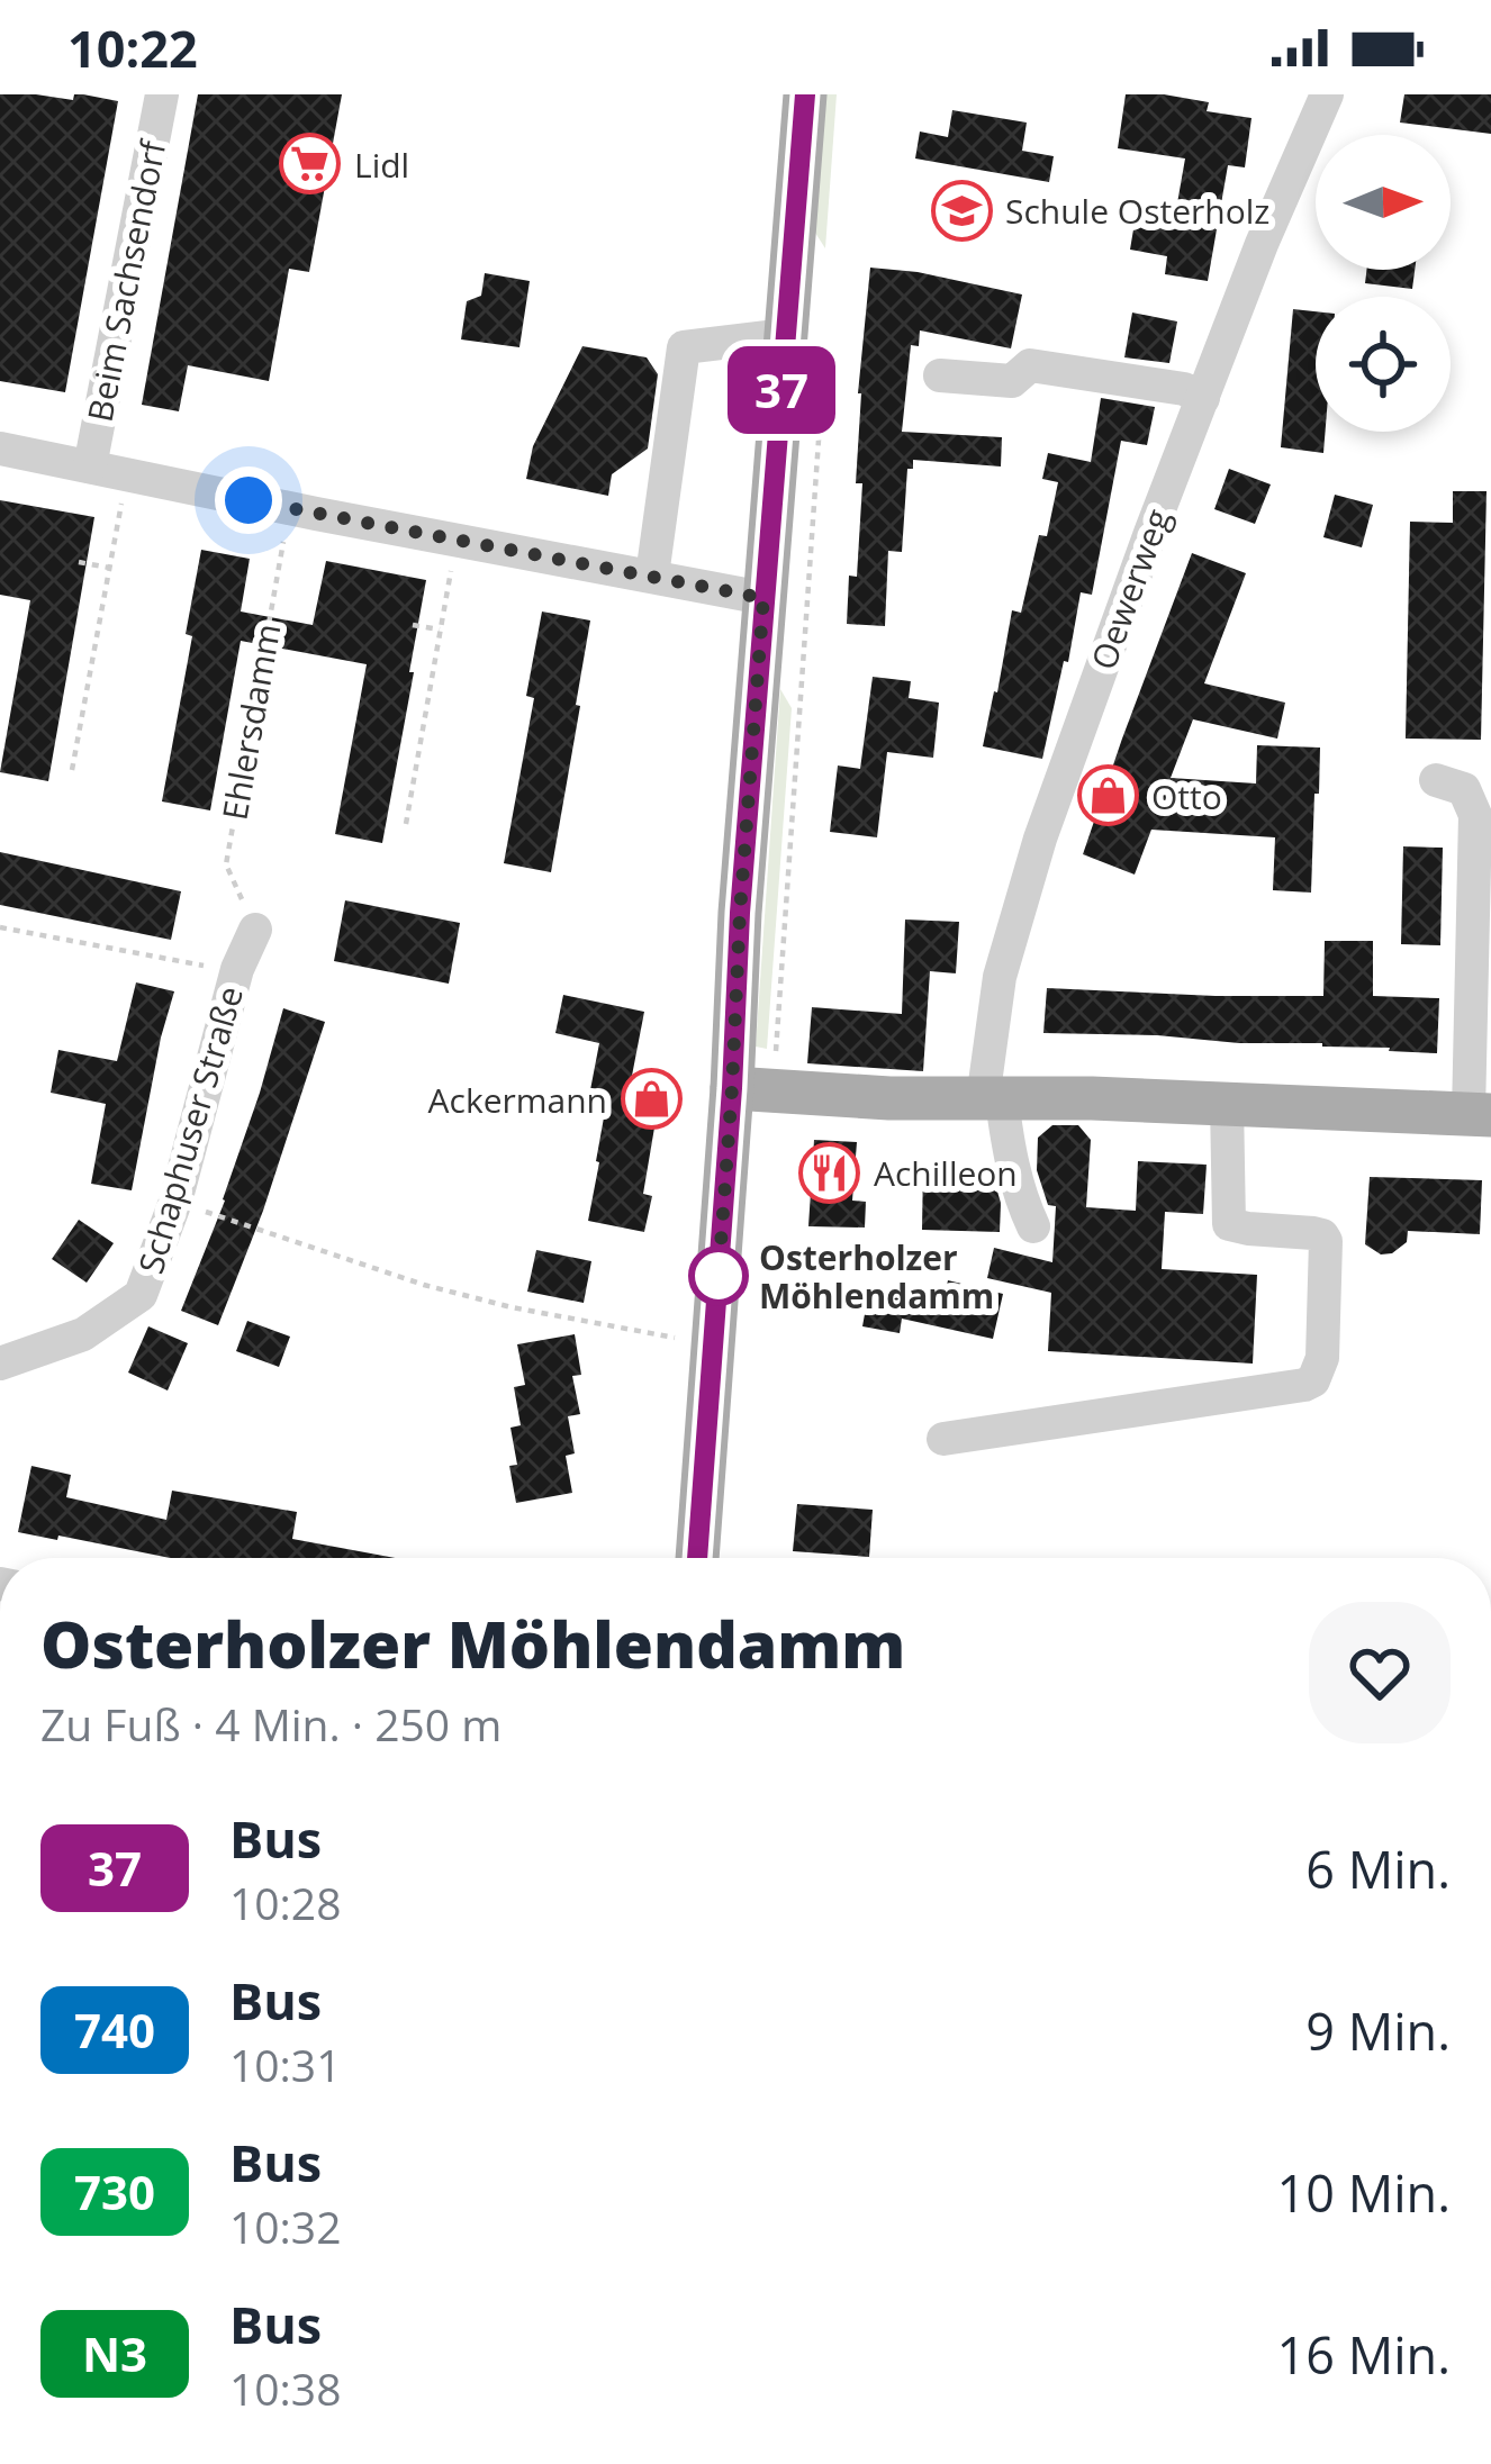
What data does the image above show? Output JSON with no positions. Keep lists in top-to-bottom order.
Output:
{
  "streets": {
    "street": ["Beim Sachsendorf", "Oewerweg", "Schaphuser Straße"],
    "path": ["Ehlersdamm"]
  },
  "crossings": [
    ["Ehlersdamm", "Schaphuser Straße"]
  ],
  "places": {
    "supermarket": ["Lidl"],
    "school or university": ["Schule Osterholz"],
    "shop": ["Otto", "Ackermann"],
    "restaurant": ["Achilleon"],
    "other": ["Osterholzer Möhlendamm"]
  },
  "lines": ["bus line 37"],
  "north": "right",
  "page": {
    "status": "10:22",
    "on_map": "37",
    "heading": ["Osterholzer Möhlendamm", "Zu Fuß · 4 Min. · 250 m"],
    "list": [
      {
        "mark": "37",
        "name": "Bus",
        "note": "10:28",
        "value": "6 Min."
      },
      {
        "mark": "740",
        "name": "Bus",
        "note": "10:31",
        "value": "9 Min."
      },
      {
        "mark": "730",
        "name": "Bus",
        "note": "10:32",
        "value": "10 Min."
      },
      {
        "mark": "N3",
        "name": "Bus",
        "note": "10:38",
        "value": "16 Min."
      }
    ]
  }
}
